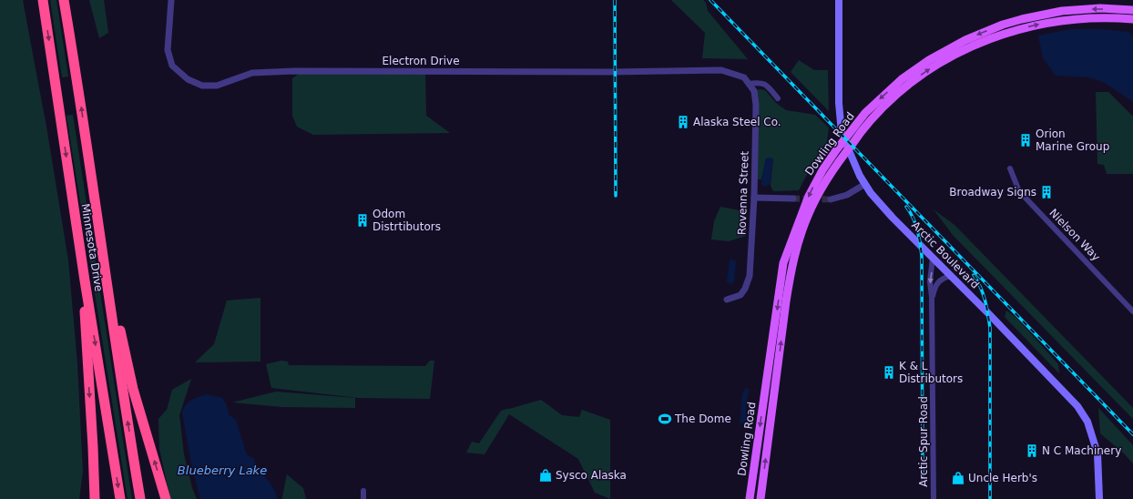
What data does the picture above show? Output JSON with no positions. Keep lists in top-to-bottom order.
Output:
{
  "streets": {
    "highway": ["Minnesota Drive"],
    "main road": ["Dowling Road", "Arctic Boulevard"],
    "street": [
      "Electron Drive",
      "Rovenna Street",
      "Nielson Way",
      "Arctic Spur Road"
    ]
  },
  "crossings": [
    ["Electron Drive", "Rovenna Street"],
    ["Arctic Boulevard", "Arctic Spur Road"]
  ],
  "water": ["Blueberry Lake"],
  "places": {
    "building": [
      "Alaska Steel Co.",
      "Orion Marine Group",
      "Broadway Signs",
      "Odom Distrtibutors",
      "K & L Distributors",
      "N C Machinery"
    ],
    "sports": ["The Dome"],
    "shop": ["Sysco Alaska", "Uncle Herb's"]
  }
}
